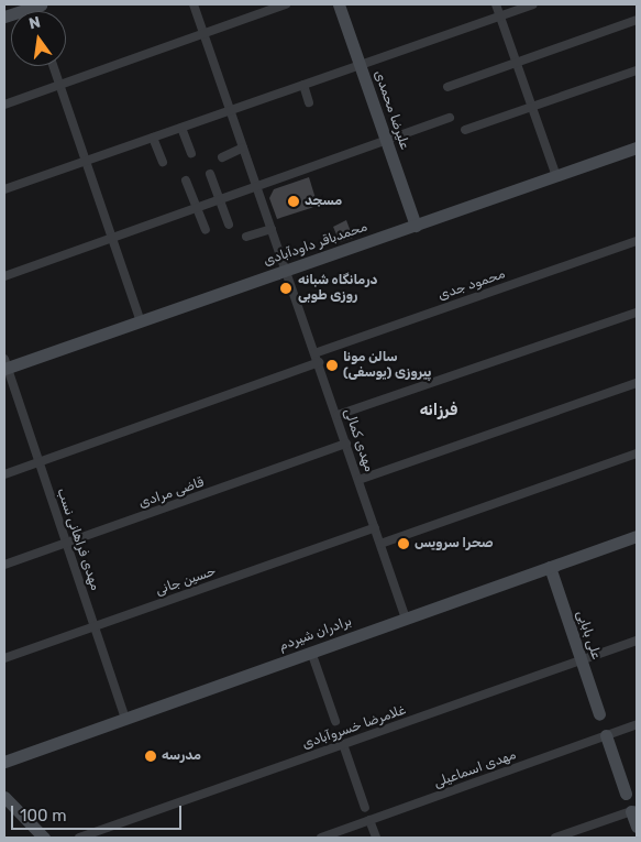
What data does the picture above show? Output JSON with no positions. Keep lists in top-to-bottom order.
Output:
{
  "streets": {
    "street": [
      "علیرضا محمدی",
      "محمدباقر داودآبادی",
      "محمود جدی",
      "مهدی کمالی",
      "قاضی مرادی",
      "مهدی فراهانی نسب",
      "حسین جانی",
      "برادران شیردم",
      "علی بابایی",
      "غلامرضا خسروآبادی",
      "مهدی اسماعیلی"
    ]
  },
  "crossings": [
    ["علیرضا محمدی", "محمدباقر داودآبادی"],
    ["محمدباقر داودآبادی", "مهدی کمالی"],
    ["محمدباقر داودآبادی", "مهدی فراهانی نسب"],
    ["محمود جدی", "مهدی کمالی"],
    ["مهدی کمالی", "قاضی مرادی"],
    ["مهدی کمالی", "حسین جانی"],
    ["مهدی کمالی", "برادران شیردم"],
    ["قاضی مرادی", "مهدی فراهانی نسب"],
    ["مهدی فراهانی نسب", "حسین جانی"],
    ["مهدی فراهانی نسب", "برادران شیردم"],
    ["برادران شیردم", "علی بابایی"],
    ["علی بابایی", "غلامرضا خسروآبادی"]
  ],
  "districts": ["فرزانه"],
  "places": [
    "مسجد",
    "درمانگاه شبانه روزی طوبی",
    "سالن مونا پیروزی (یوسفی)",
    "صحرا سرویس",
    "مدرسه"
  ],
  "scale_bar": "100 m",
  "north": "top"
}
